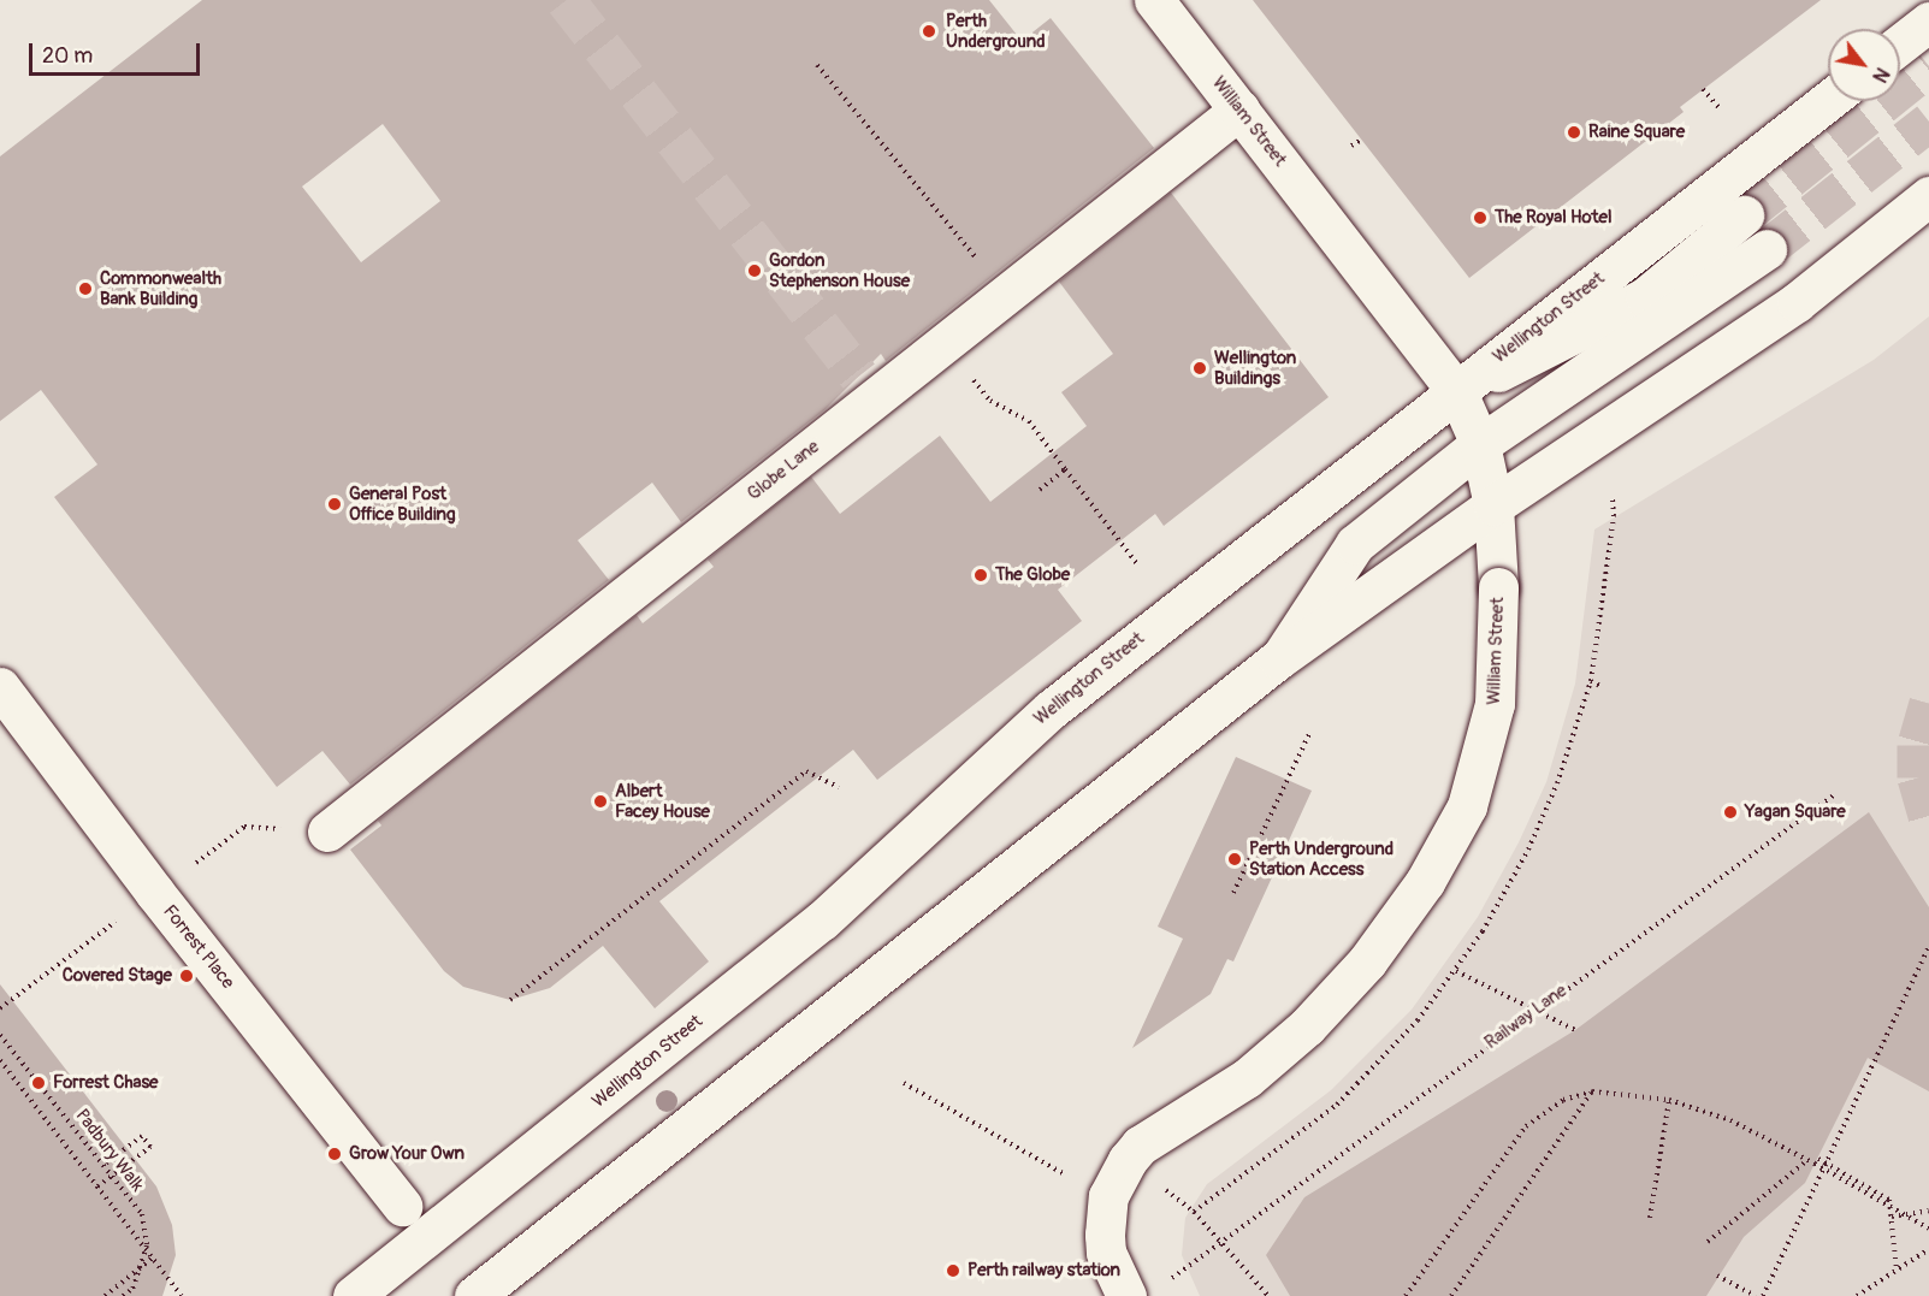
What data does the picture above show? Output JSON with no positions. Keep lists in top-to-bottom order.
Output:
{
  "streets": {
    "main road": [
      "William Street",
      "Wellington Street",
      "Globe Lane",
      "Forrest Place"
    ],
    "path": ["Railway Lane", "Padbury Walk"]
  },
  "crossings": [
    ["William Street", "Wellington Street"],
    ["William Street", "Globe Lane"]
  ],
  "places": [
    "Perth Underground",
    "Raine Square",
    "The Royal Hotel",
    "Gordon Stephenson House",
    "Commonwealth Bank Building",
    "Wellington Buildings",
    "General Post Office Building",
    "The Globe",
    "Albert Facey House",
    "Yagan Square",
    "Perth Underground Station Access",
    "Covered Stage",
    "Forrest Chase",
    "Grow Your Own",
    "Perth railway station"
  ],
  "scale_bar": "20 m",
  "north": "bottom right"
}
